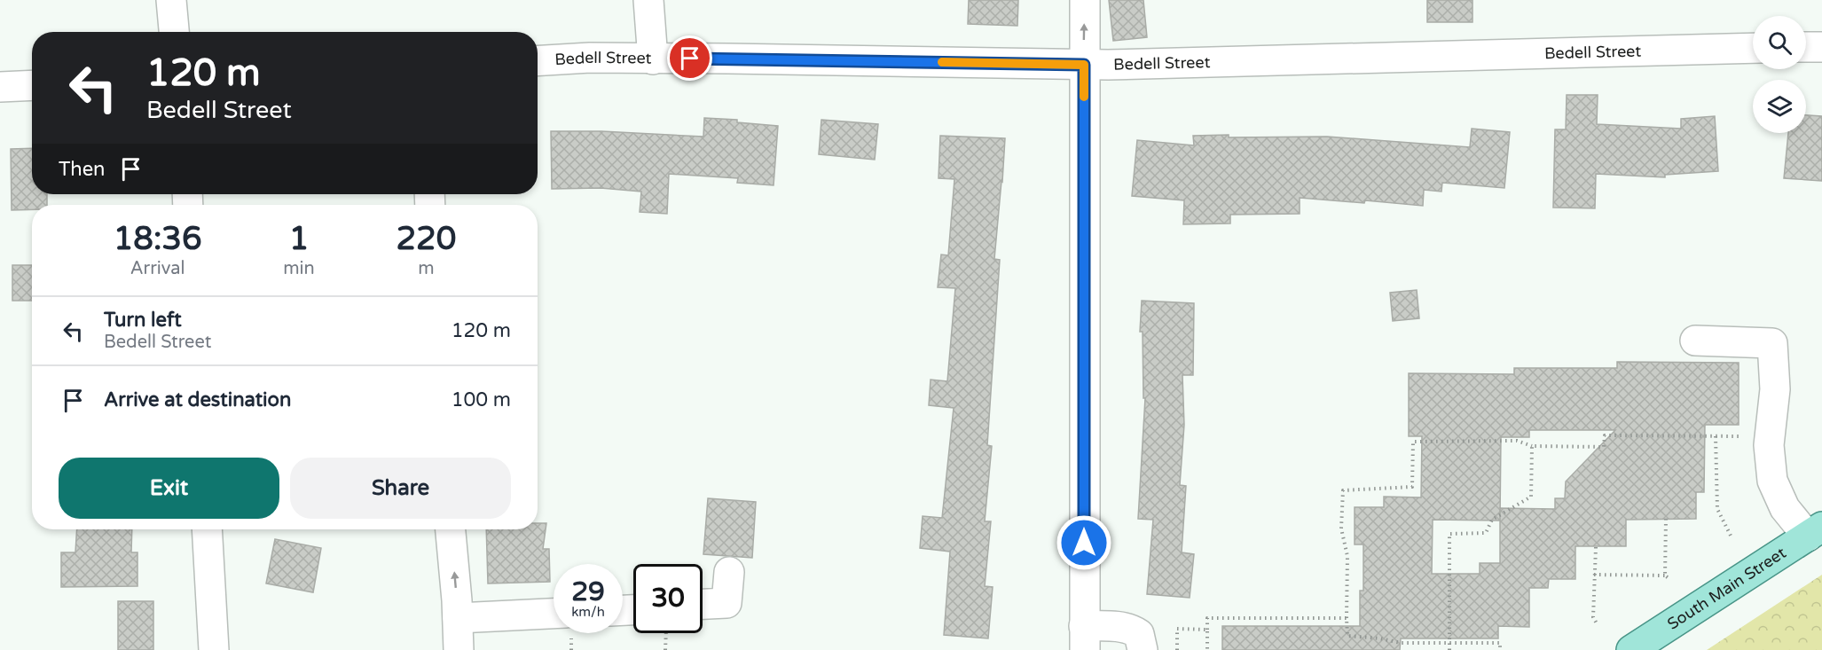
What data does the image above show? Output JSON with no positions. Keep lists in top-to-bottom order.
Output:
{
  "streets": {
    "main road": ["South Main Street"],
    "street": ["Bedell Street"]
  },
  "page": {
    "turn": ["120 m", "Bedell Street"],
    "then": "Then",
    "eta": [
      "18:36",
      "Arrival",
      "1",
      "min",
      "220",
      "m"
    ],
    "list": [
      {
        "name": "Turn left",
        "note": "Bedell Street",
        "value": "120 m"
      },
      {
        "name": "Arrive at destination",
        "value": "100 m"
      }
    ],
    "buttons": ["Exit", "Share"],
    "speed": "29 km/h",
    "limit": "30"
  }
}
